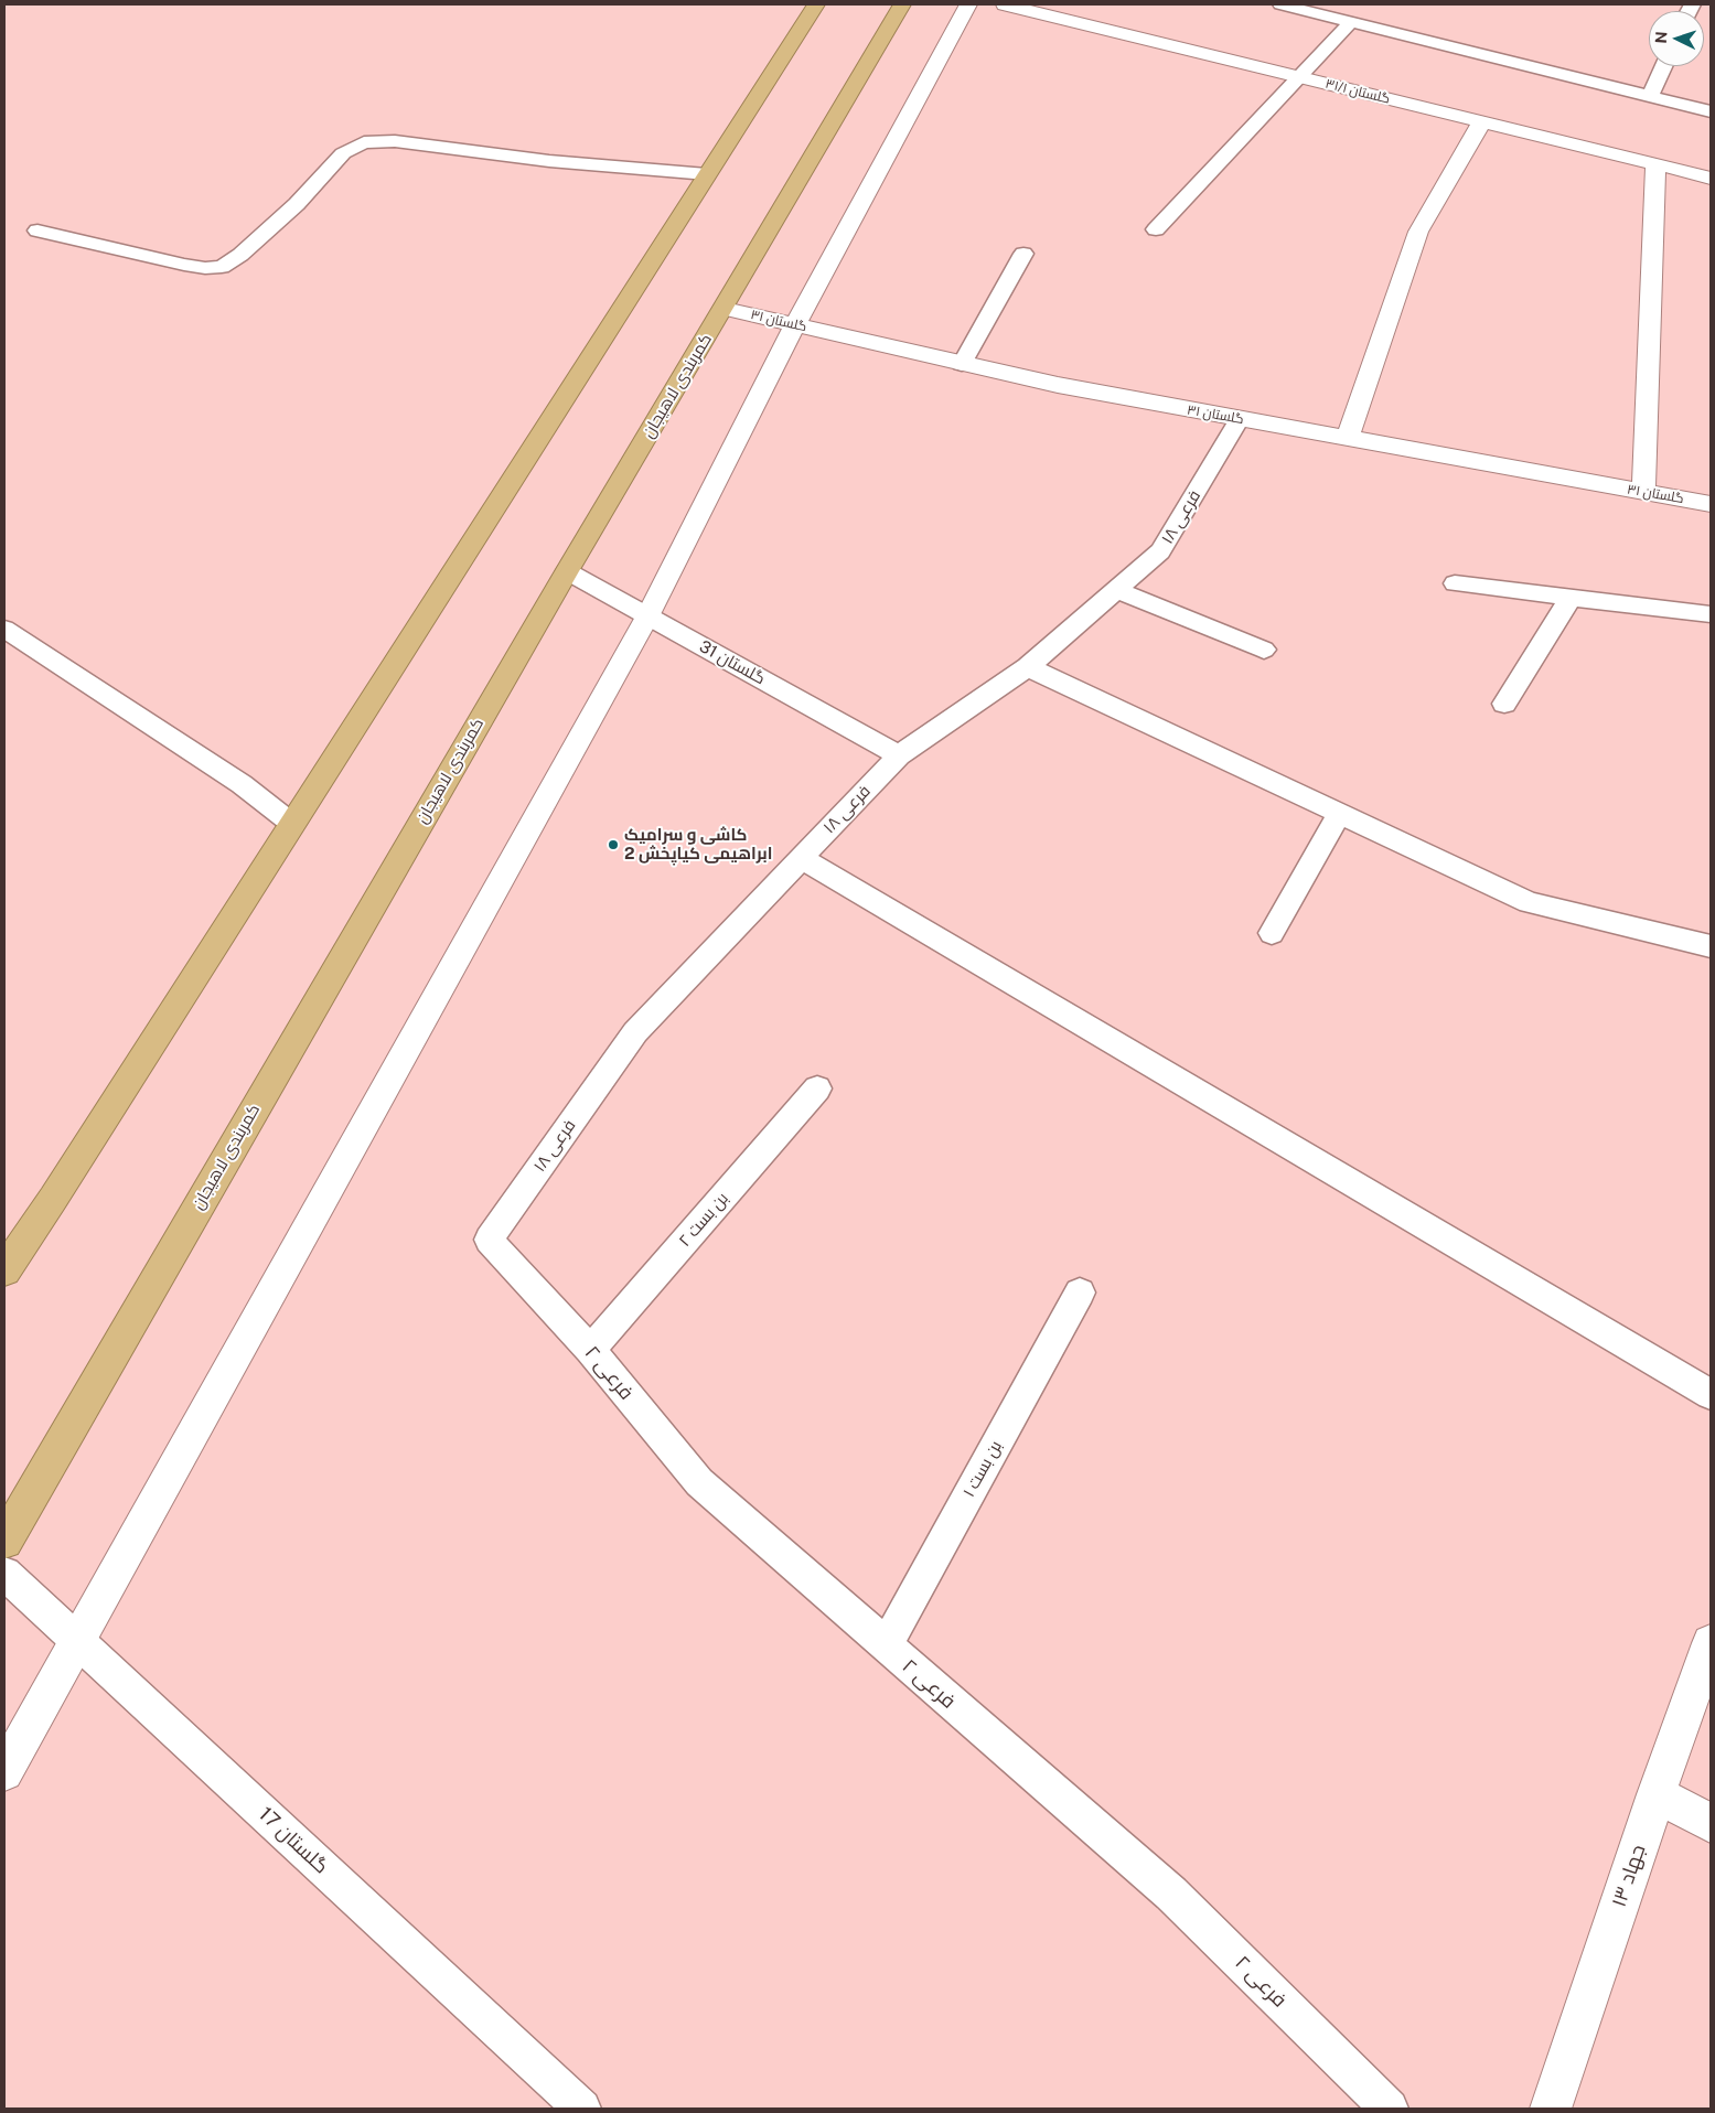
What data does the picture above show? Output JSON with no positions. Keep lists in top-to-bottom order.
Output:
{
  "streets": {
    "highway": ["کمربندی لاهیجان"],
    "street": ["گلستان ۳۱/۱", "گلستان ۳۱", "جهاد ۱۳"],
    "lane": [
      "فرعی ۱۸",
      "گلستان 31",
      "بن بست ۲",
      "فرعی ۲",
      "بن بست ۱",
      "گلستان 17"
    ]
  },
  "crossings": [
    ["گلستان ۳۱", "کمربندی لاهیجان"],
    ["گلستان ۳۱", "فرعی ۱۸"],
    ["کمربندی لاهیجان", "گلستان 31"],
    ["فرعی ۱۸", "گلستان 31"],
    ["فرعی ۱۸", "فرعی ۲"],
    ["بن بست ۲", "فرعی ۲"],
    ["فرعی ۲", "بن بست ۱"]
  ],
  "places": ["کاشی و سرامیک ابراهيمی کیاپخش 2"],
  "north": "left"
}
